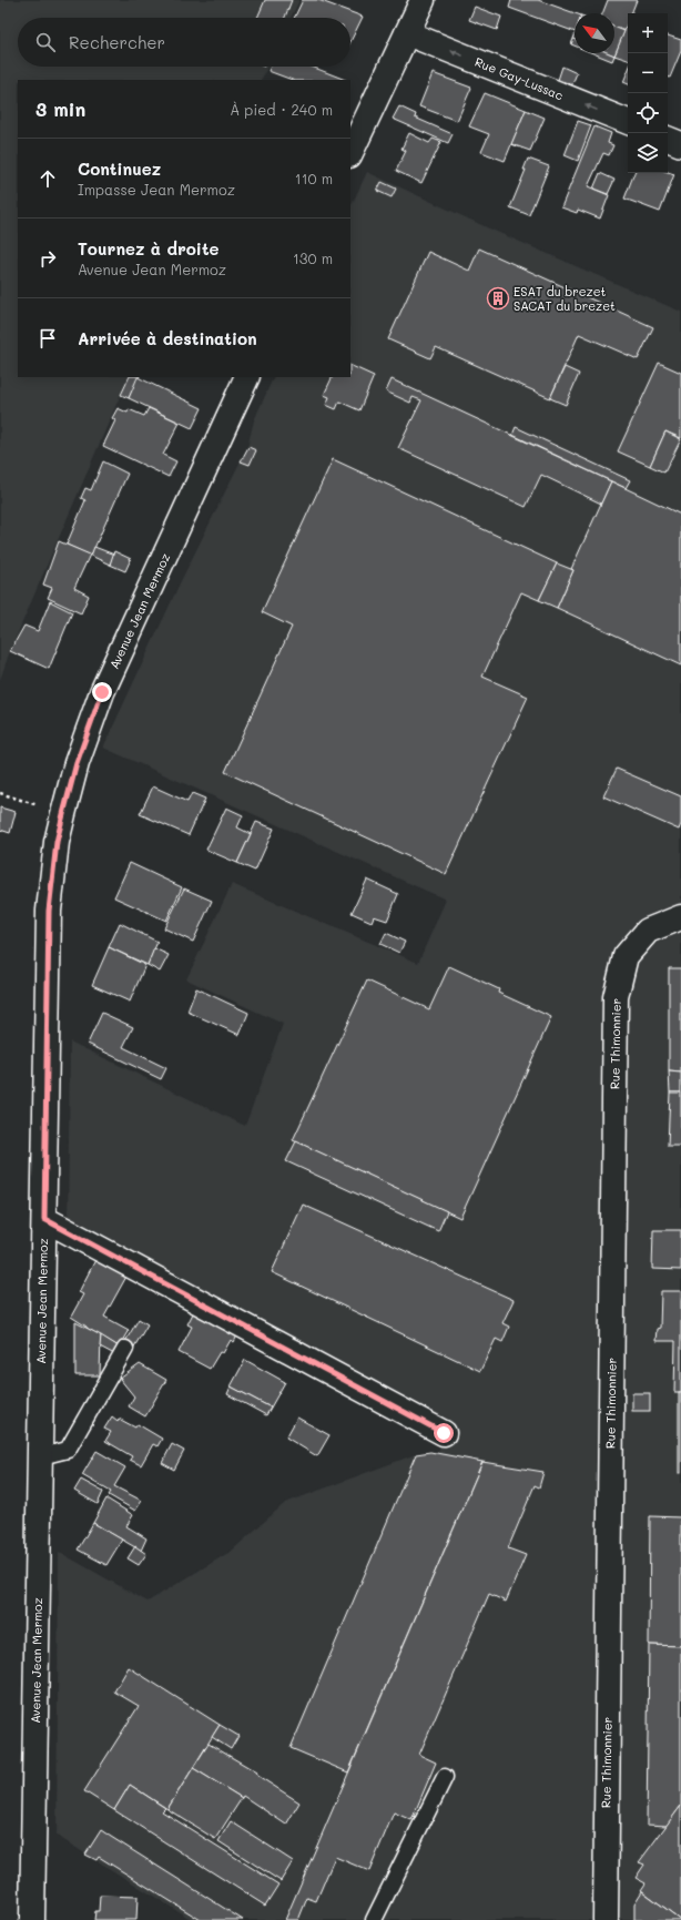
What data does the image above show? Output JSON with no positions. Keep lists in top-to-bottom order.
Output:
{
  "streets": {
    "main road": ["Rue Gay-Lussac", "Avenue Jean Mermoz", "Rue Thimonnier"]
  },
  "one_way": ["Rue Gay-Lussac"],
  "places": {
    "building": ["ESAT du brezet SACAT du brezet"]
  },
  "north": "top left",
  "page": {
    "map_buttons": ["+", "−"],
    "search": "Rechercher",
    "heading": ["3 min", "À pied · 240 m"],
    "list": [
      ["Continuez", "Impasse Jean Mermoz", "110 m"],
      ["Tournez à droite", "Avenue Jean Mermoz", "130 m"],
      "Arrivée à destination"
    ]
  }
}
